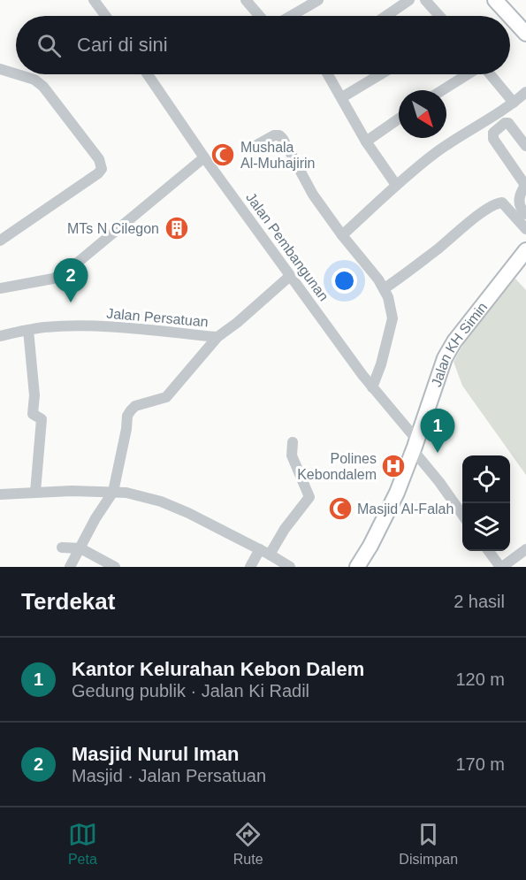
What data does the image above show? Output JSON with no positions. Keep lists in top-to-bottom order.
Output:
{
  "streets": {
    "street": ["Jalan Pembangunan", "Jalan Persatuan", "Jalan KH Simin"]
  },
  "crossings": [
    ["Jalan Pembangunan", "Jalan Persatuan"],
    ["Jalan Pembangunan", "Jalan KH Simin"]
  ],
  "places": {
    "mosque": ["Mushala Al-Muhajirin", "Masjid Al-Falah"],
    "building": ["MTs N Cilegon"],
    "hospital": ["Polines Kebondalem"]
  },
  "north": "bottom right",
  "page": {
    "search": "Cari di sini",
    "pins": ["2", "1"],
    "heading": ["Terdekat", "2 hasil"],
    "list": [
      {
        "mark": "1",
        "name": "Kantor Kelurahan Kebon Dalem",
        "note": "Gedung publik · Jalan Ki Radil",
        "value": "120 m"
      },
      {
        "mark": "2",
        "name": "Masjid Nurul Iman",
        "note": "Masjid · Jalan Persatuan",
        "value": "170 m"
      }
    ],
    "nav": ["Peta", "Rute", "Disimpan"]
  }
}
